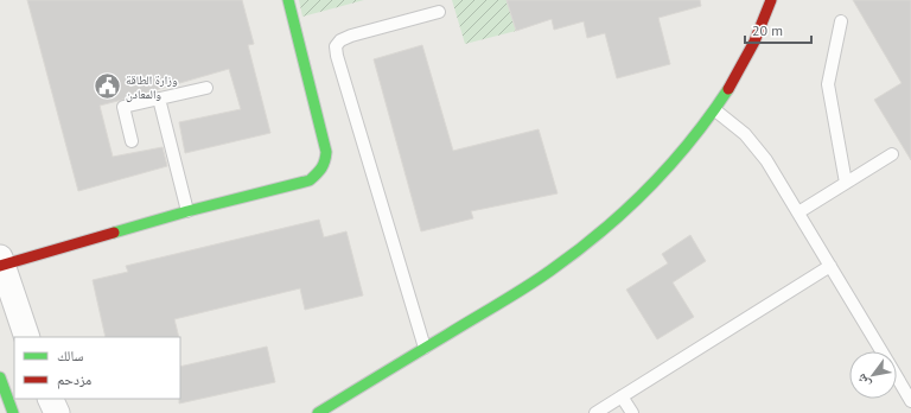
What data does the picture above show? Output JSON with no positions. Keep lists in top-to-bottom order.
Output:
{
  "places": {
    "public building": ["وزارة الطاقة والمعادن"]
  },
  "legend": ["سالك", "مزدحم"],
  "scale_bar": "20 m",
  "north": "bottom left"
}
